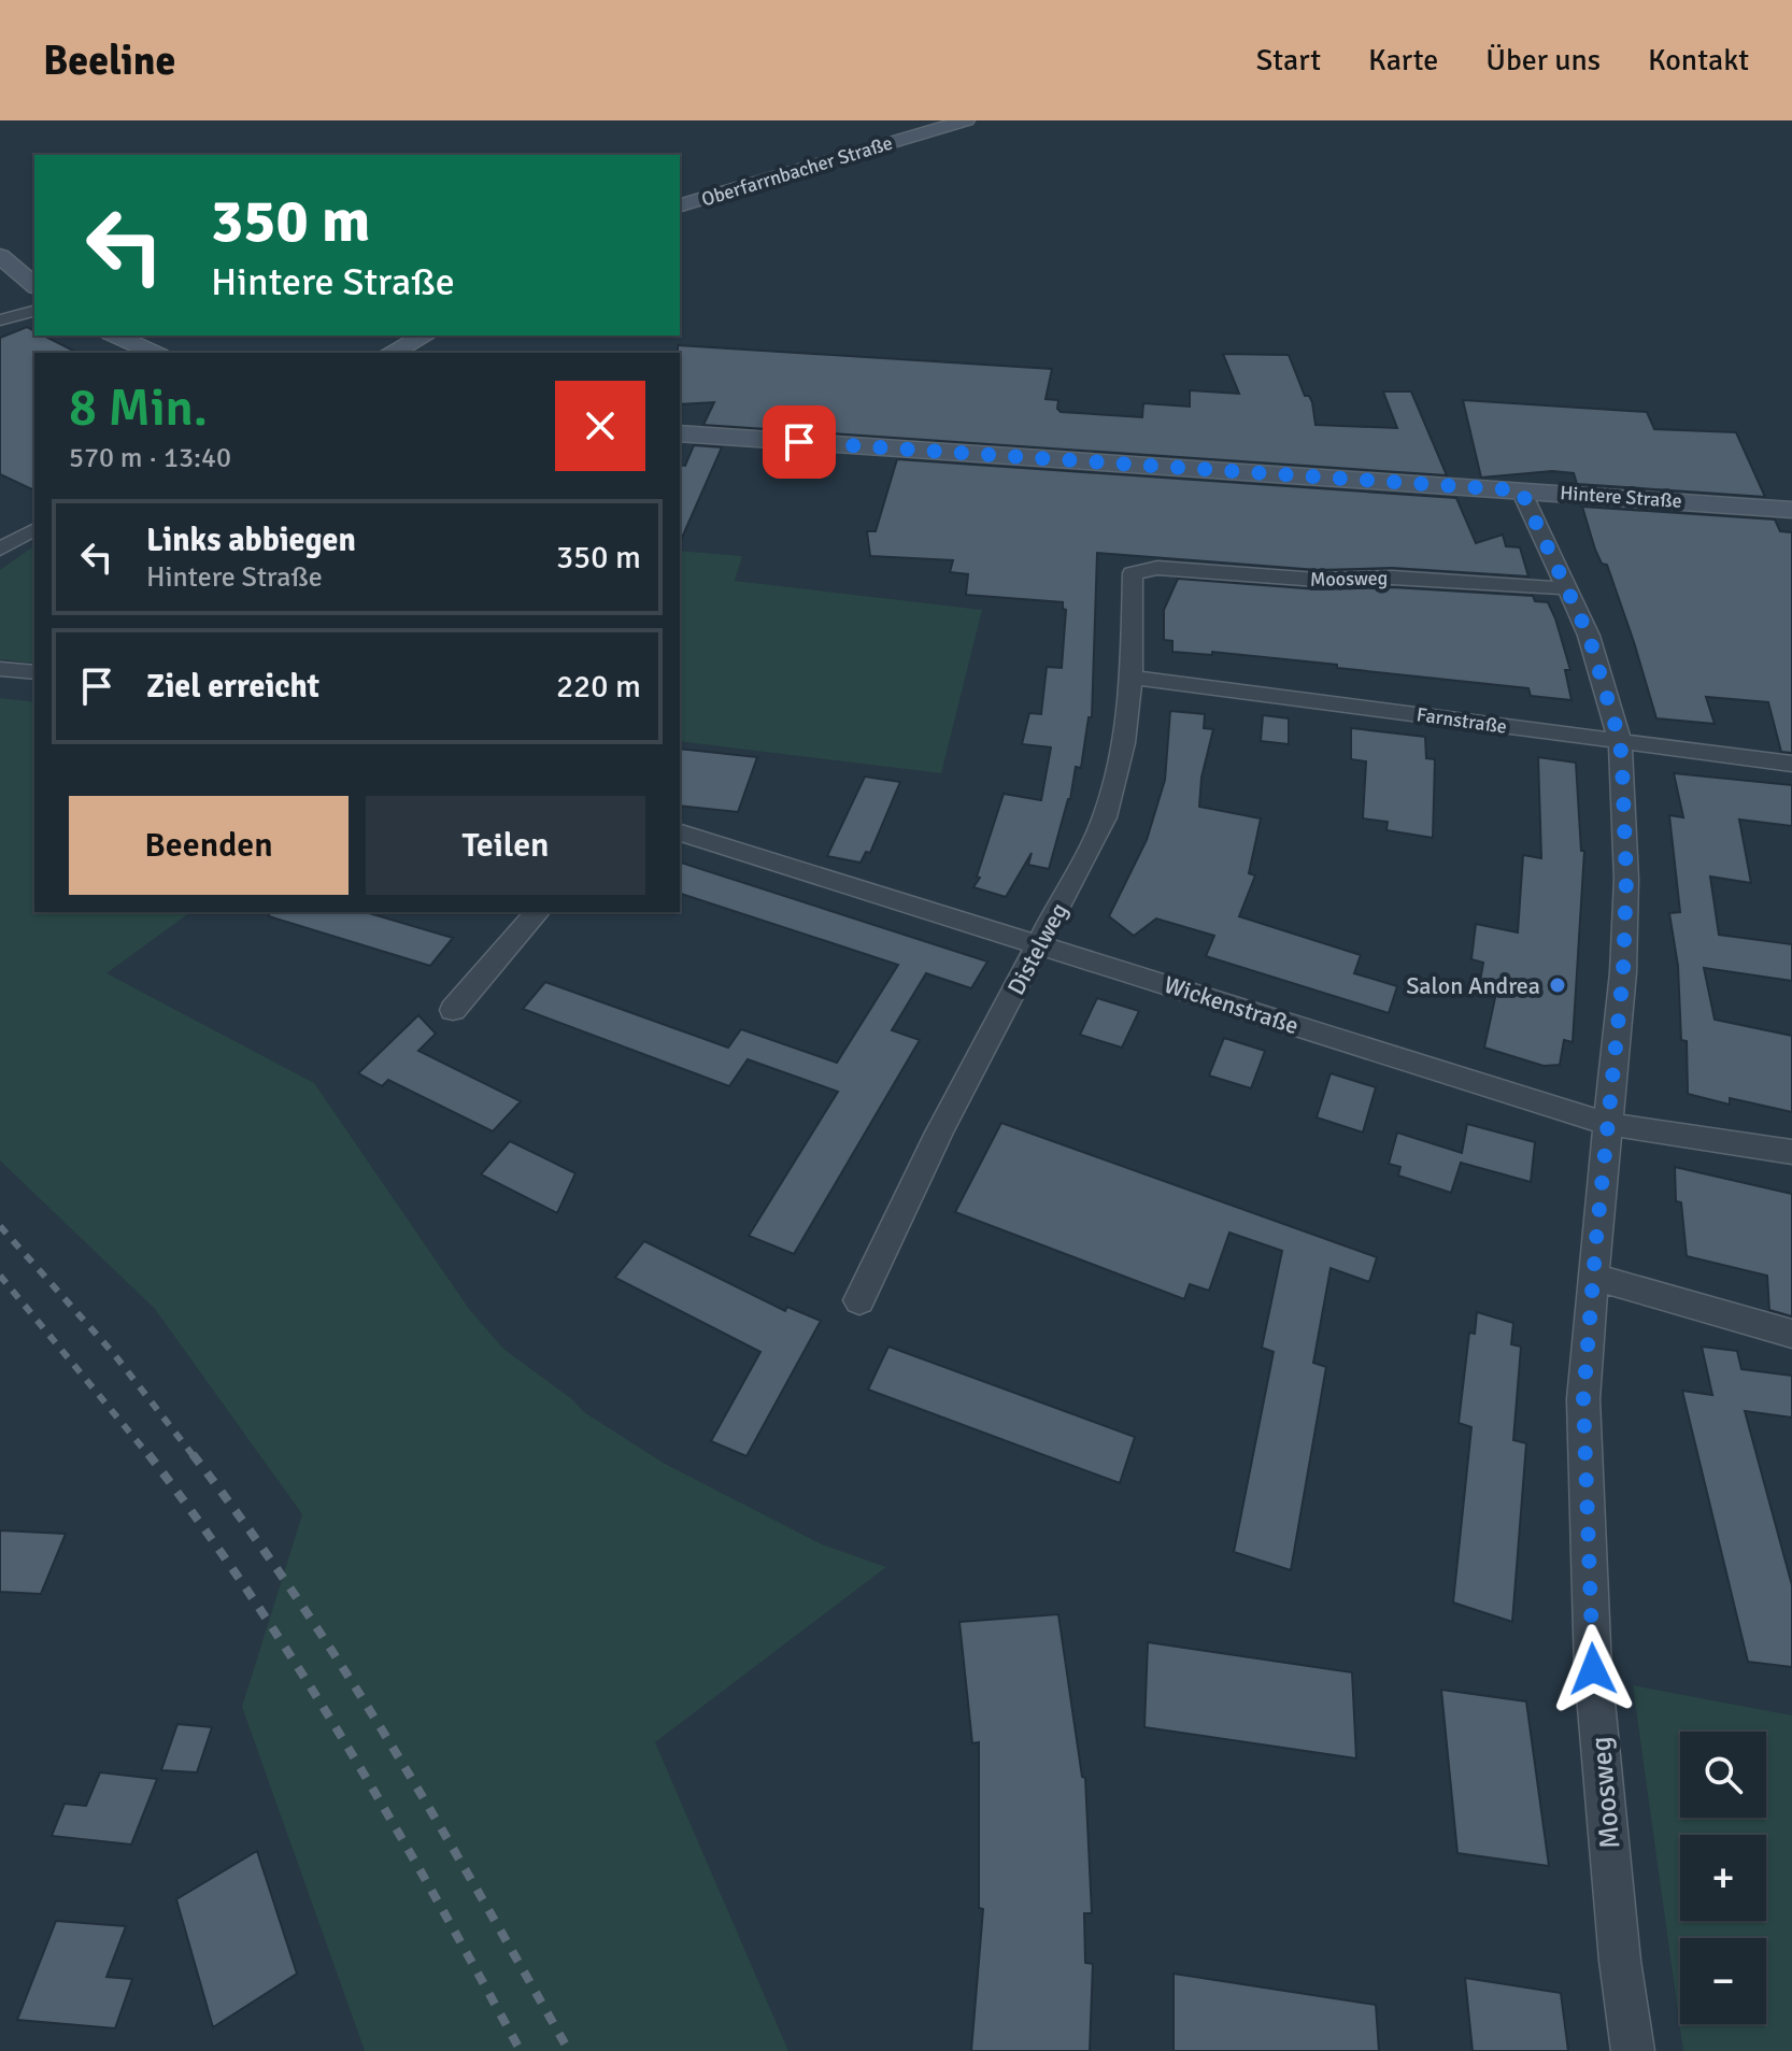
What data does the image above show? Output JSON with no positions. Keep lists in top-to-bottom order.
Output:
{
  "streets": {
    "street": [
      "Oberfarrnbacher Straße",
      "Hintere Straße",
      "Moosweg",
      "Farnstraße",
      "Distelweg",
      "Wickenstraße"
    ]
  },
  "crossings": [
    ["Hintere Straße", "Moosweg"],
    ["Moosweg", "Farnstraße"],
    ["Moosweg", "Distelweg"],
    ["Moosweg", "Wickenstraße"],
    ["Farnstraße", "Distelweg"],
    ["Distelweg", "Wickenstraße"]
  ],
  "places": ["Salon Andrea"],
  "page": {
    "header": "Beeline",
    "nav": [
      "Start",
      "Karte",
      "Über uns",
      "Kontakt"
    ],
    "turn": ["350 m", "Hintere Straße"],
    "heading": ["8 Min.", "570 m · 13:40"],
    "list": [
      {
        "name": "Links abbiegen",
        "note": "Hintere Straße",
        "value": "350 m"
      },
      {
        "name": "Ziel erreicht",
        "value": "220 m"
      }
    ],
    "buttons": ["Beenden", "Teilen"],
    "map_buttons": ["+", "−"]
  }
}
